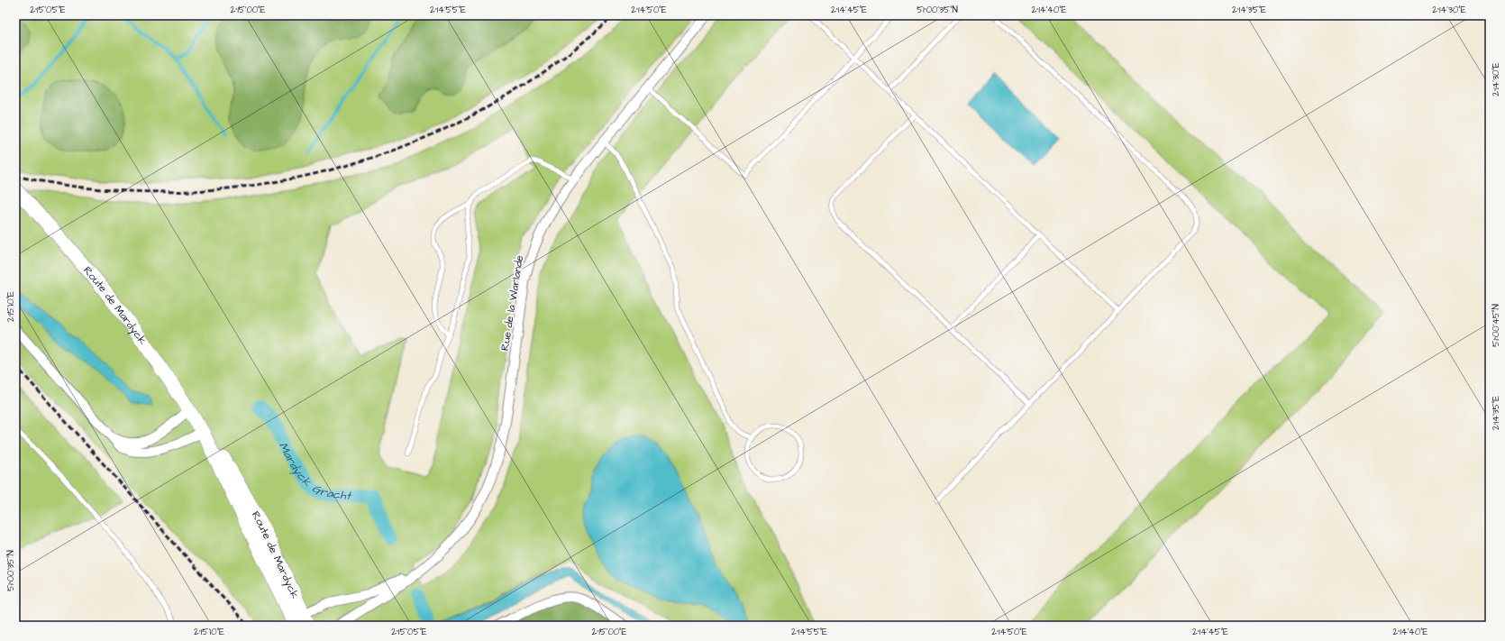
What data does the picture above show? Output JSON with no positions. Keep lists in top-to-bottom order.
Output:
{
  "streets": {
    "main road": ["Route de Mardyck"],
    "street": ["Rue de la Warlande"]
  },
  "crossings": [
    ["Rue de la Warlande", "Route de Mardyck"]
  ],
  "water": ["Mardyck Gracht"],
  "coordinates": [
    "2°15'05\"E",
    "2°15'00\"E",
    "2°14'55\"E",
    "2°14'50\"E",
    "2°14'45\"E",
    "51°00'35\"N",
    "2°14'40\"E",
    "2°14'35\"E",
    "2°14'30\"E",
    "2°15'10\"E",
    "51°00'45\"N"
  ]
}
